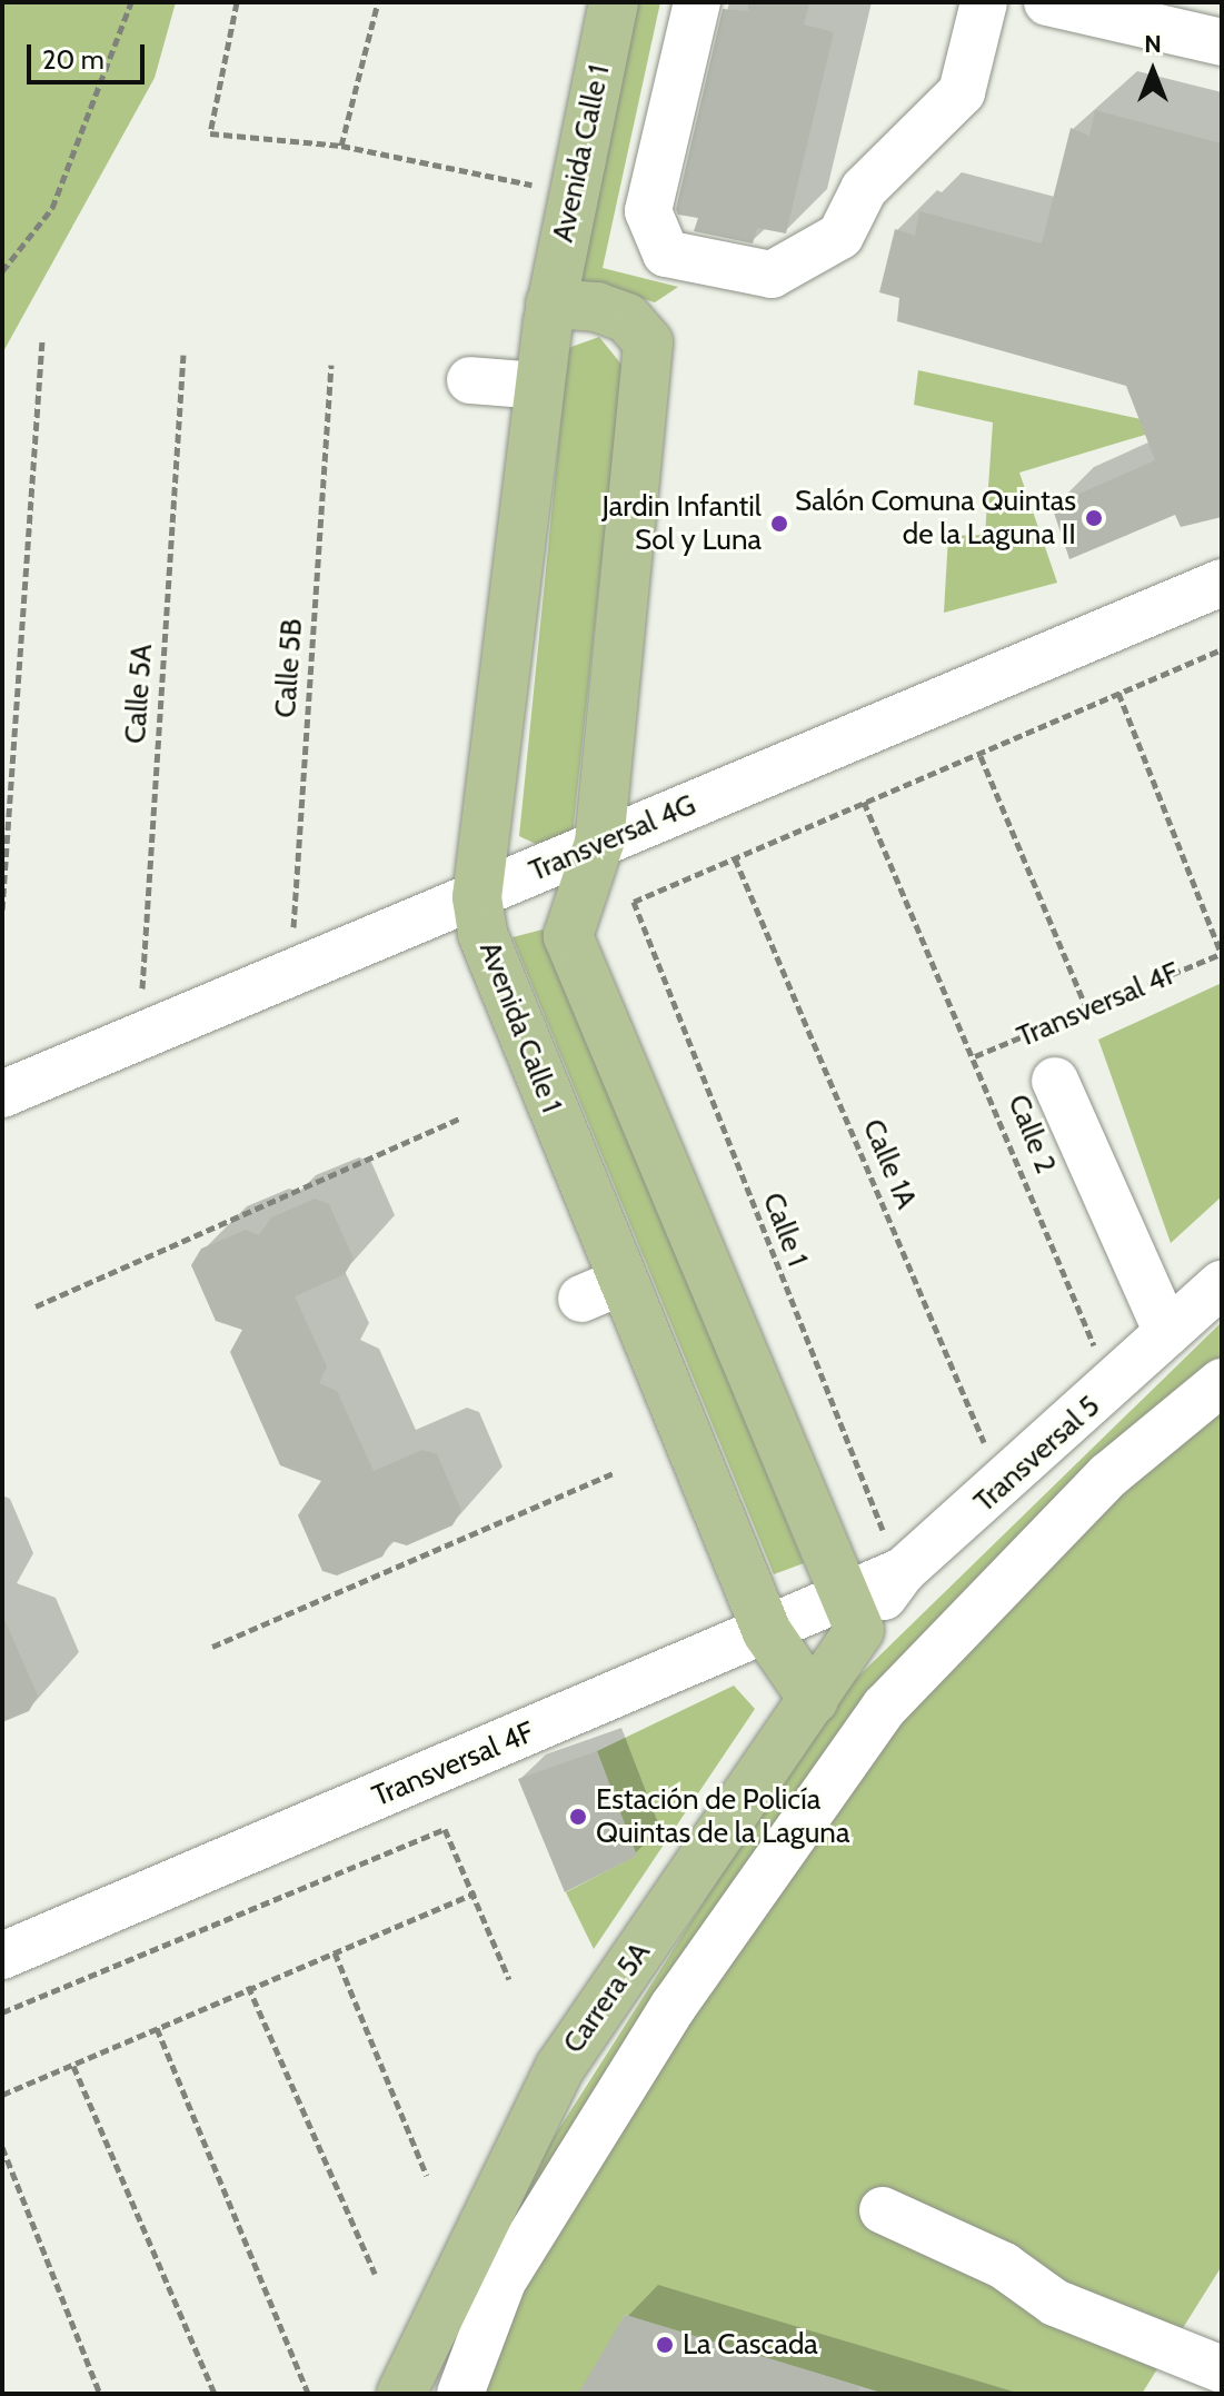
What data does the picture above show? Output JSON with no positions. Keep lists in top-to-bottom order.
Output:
{
  "streets": {
    "main road": ["Avenida Calle 1", "Carrera 5A"],
    "street": ["Transversal 4G", "Transversal 4F", "Transversal 5"],
    "path": [
      "Calle 5B",
      "Calle 5A",
      "Calle 2",
      "Calle 1A",
      "Calle 1"
    ]
  },
  "crossings": [
    ["Avenida Calle 1", "Transversal 4G"],
    ["Avenida Calle 1", "Transversal 4F"],
    ["Avenida Calle 1", "Transversal 5"],
    ["Avenida Calle 1", "Carrera 5A"],
    ["Transversal 4F", "Calle 2"],
    ["Transversal 4F", "Transversal 5"],
    ["Transversal 4F", "Carrera 5A"],
    ["Calle 2", "Transversal 5"],
    ["Calle 1A", "Calle 1"],
    ["Calle 1A", "Transversal 5"],
    ["Calle 1", "Transversal 5"],
    ["Transversal 5", "Carrera 5A"]
  ],
  "places": [
    "Salón Comuna Quintas de la Laguna II",
    "Jardin Infantil Sol y Luna",
    "Estación de Policía Quintas de la Laguna",
    "La Cascada"
  ],
  "scale_bar": "20 m",
  "north": "top"
}
